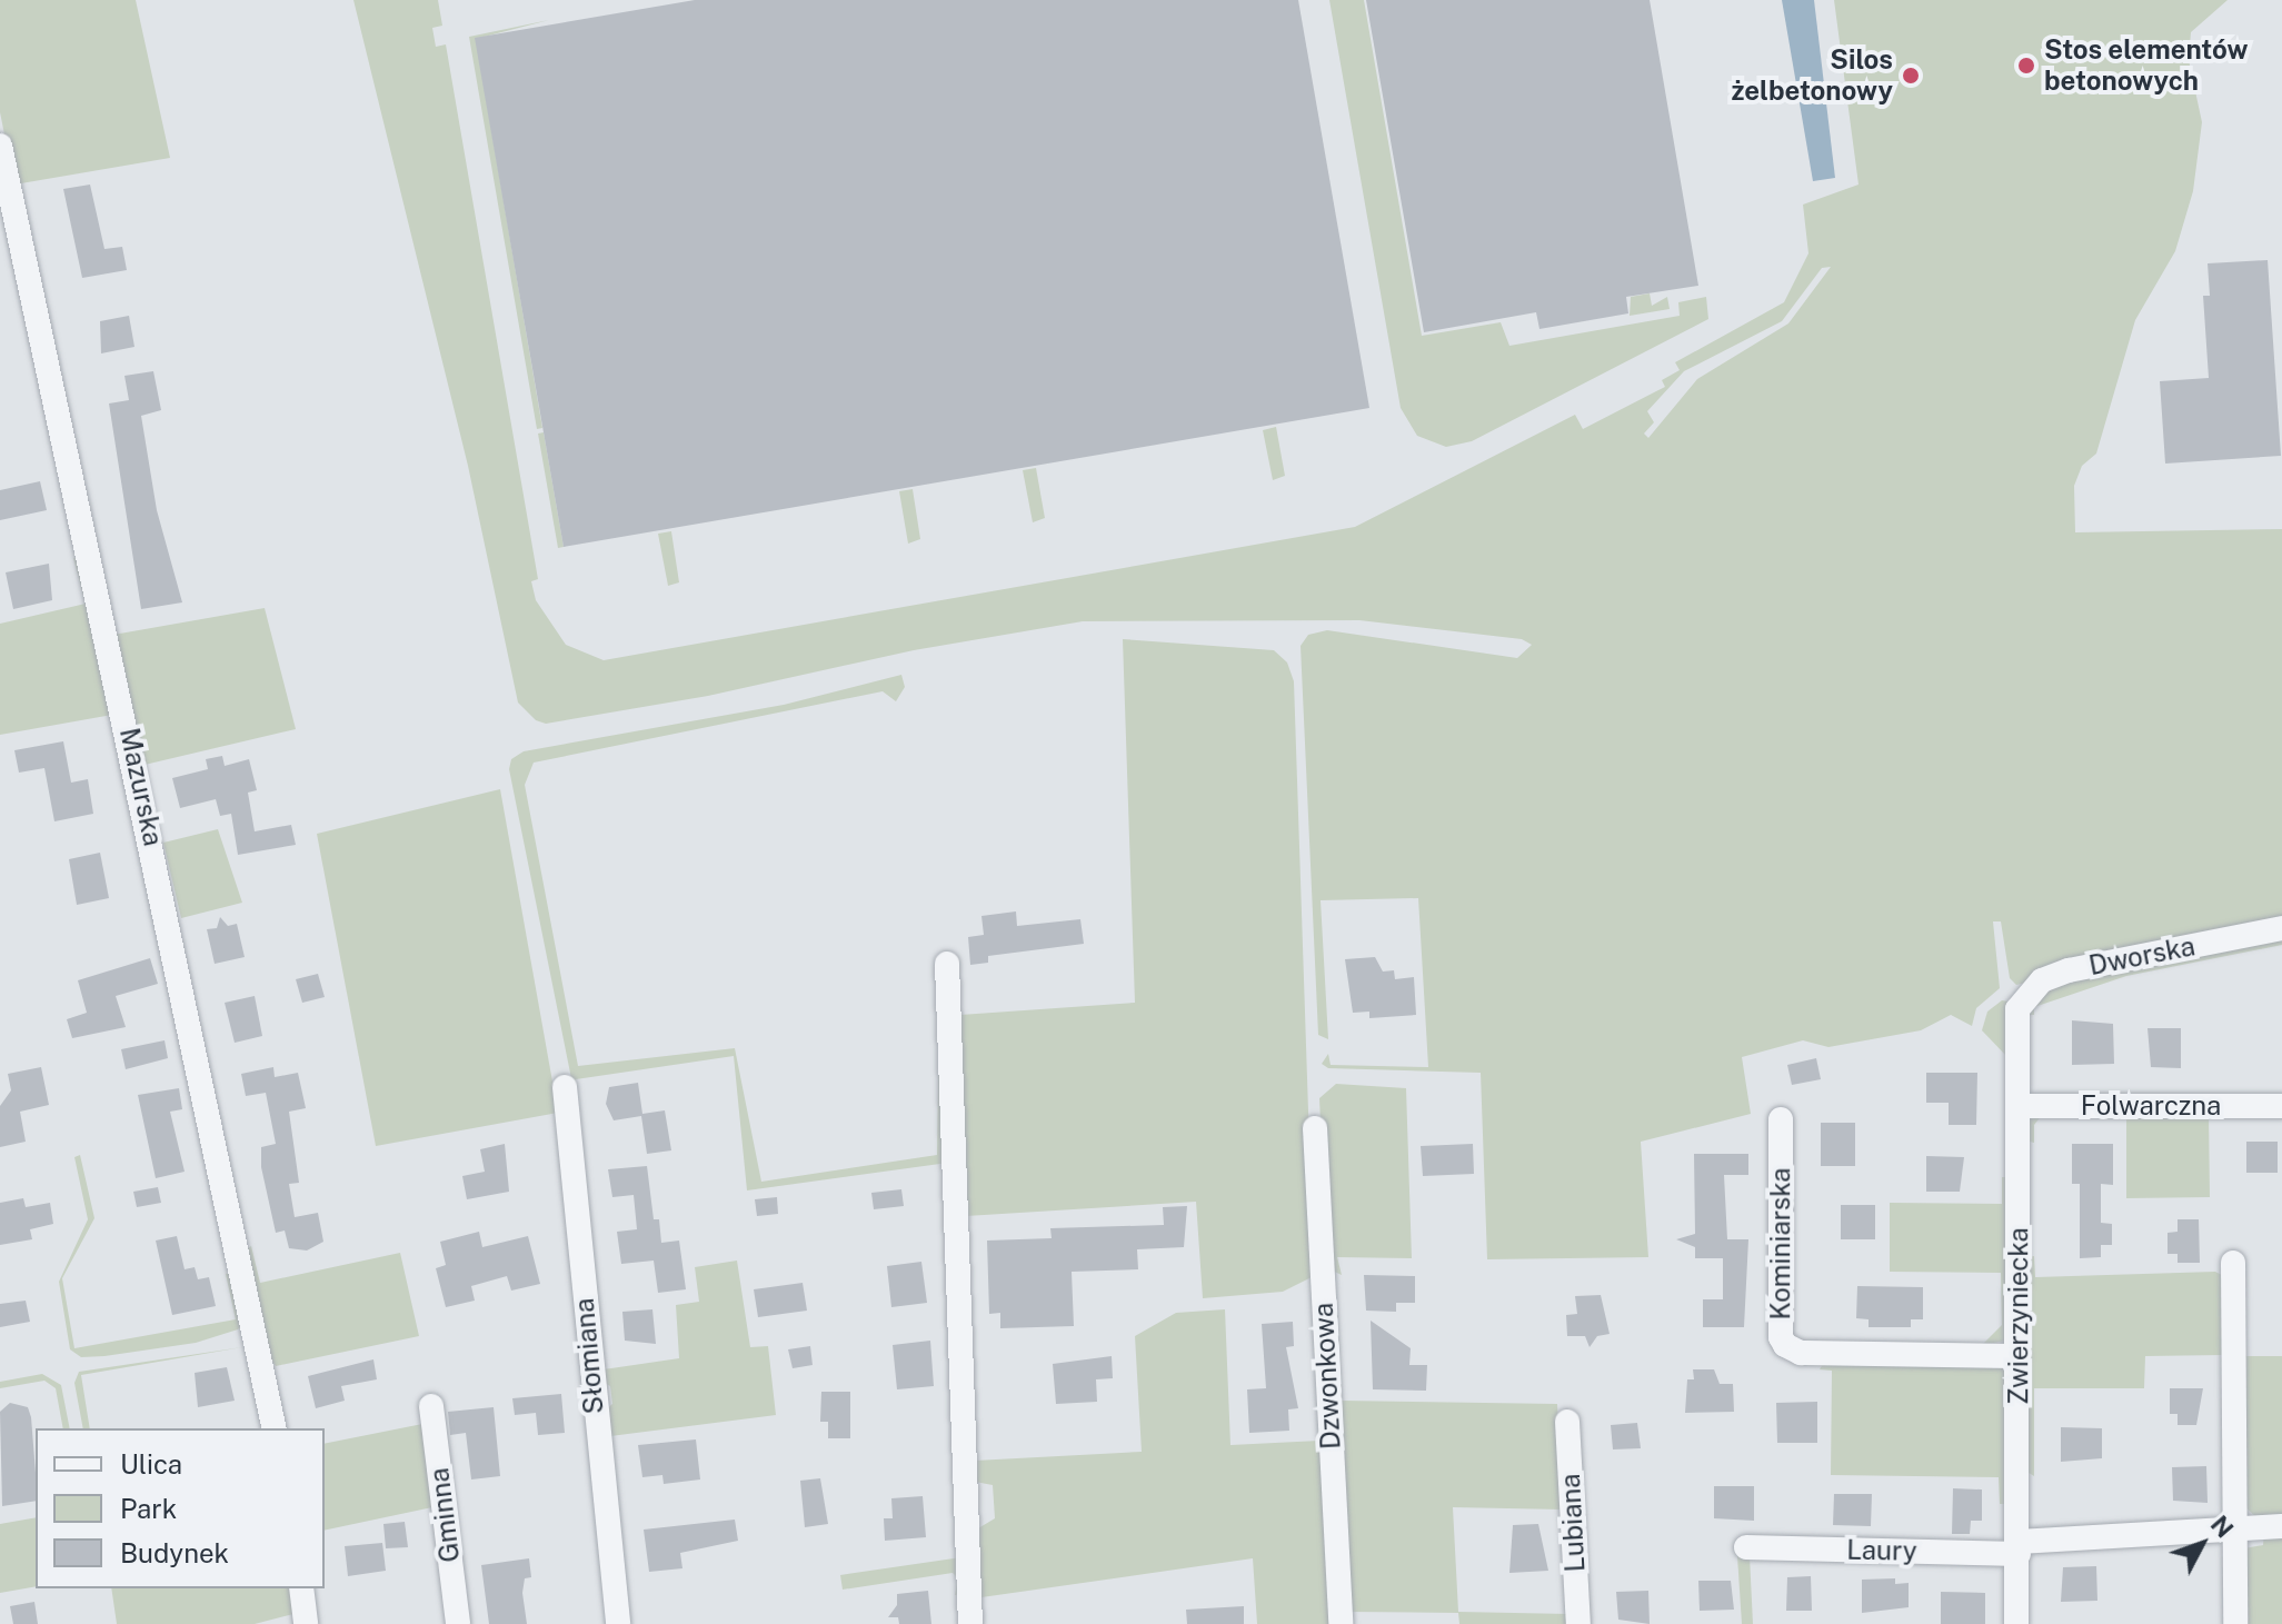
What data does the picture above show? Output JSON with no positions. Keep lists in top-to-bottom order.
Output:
{
  "streets": {
    "street": [
      "Mazurska",
      "Dworska",
      "Folwarczna",
      "Kominiarska",
      "Zwierzyniecka",
      "Słomiana",
      "Dzwonkowa",
      "Gminna",
      "Lubiana",
      "Laury"
    ]
  },
  "crossings": [
    ["Dworska", "Zwierzyniecka"],
    ["Folwarczna", "Zwierzyniecka"],
    ["Kominiarska", "Zwierzyniecka"],
    ["Zwierzyniecka", "Laury"]
  ],
  "places": ["Stos elementów betonowych", "Silos żelbetonowy"],
  "legend": ["Ulica", "Park", "Budynek"],
  "north": "top right"
}
